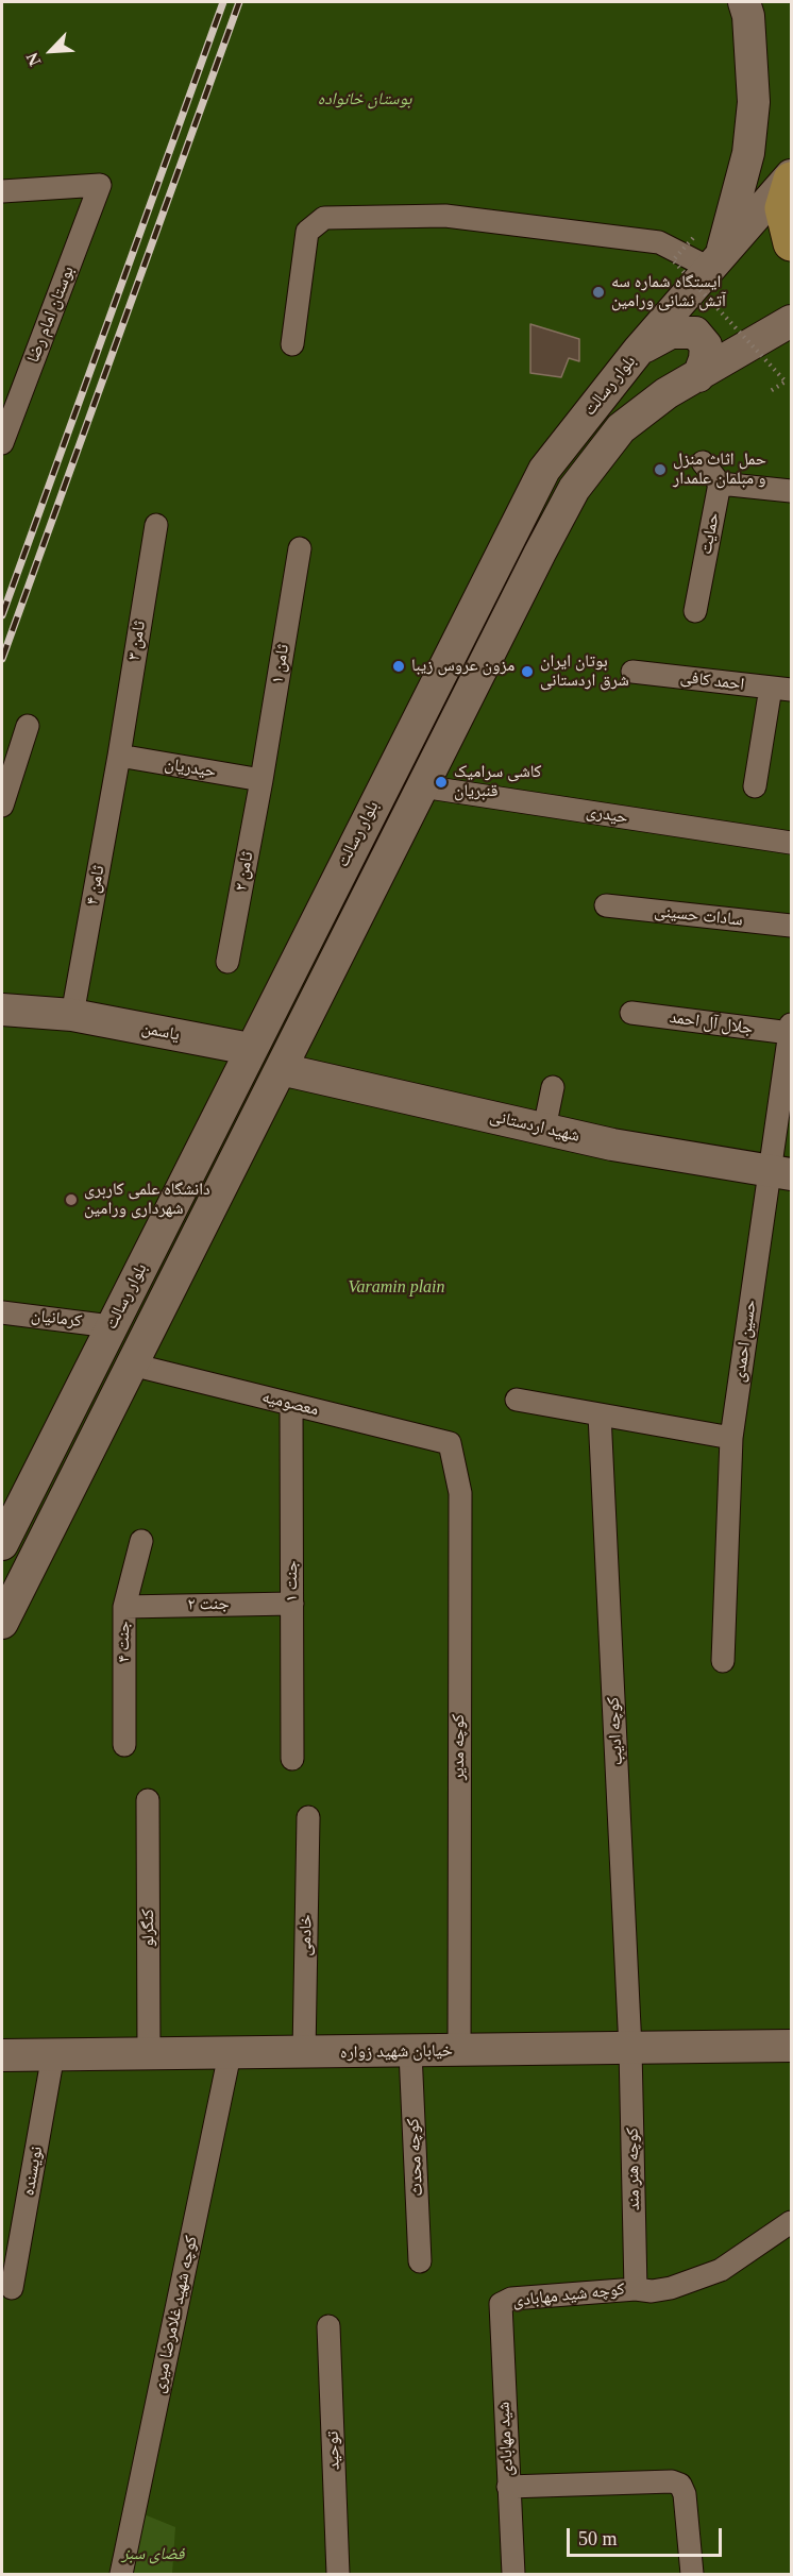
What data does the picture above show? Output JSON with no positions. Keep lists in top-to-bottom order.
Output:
{
  "streets": {
    "main road": [
      "بلوار رسالت",
      "یاسمن",
      "شهید اردستانی",
      "خیابان شهید زواره"
    ],
    "street": [
      "بوستان امام رضا",
      "حمایت",
      "ثامن ۳",
      "ثامن ۱",
      "احمد کافی",
      "حیدریان",
      "حیدری",
      "ثامن ۲",
      "ثامن ۴",
      "سادات حسینی",
      "جلال آل احمد",
      "کرمانیان",
      "حسین احمدی",
      "معصومیه",
      "جنت ۱",
      "جنت ۲",
      "جنت ۴",
      "کوچه ادیب",
      "کوچه مدیر",
      "کنگرلو",
      "خادمی",
      "کوچه محدث",
      "کوچه هنر مند",
      "نویسنده",
      "کوچه شید مهابادی",
      "کوچه شهید غلامرضا میری",
      "شید مهابادی",
      "توحید"
    ]
  },
  "crossings": [
    ["بلوار رسالت", "حیدری"],
    ["بلوار رسالت", "یاسمن"],
    ["بلوار رسالت", "شهید اردستانی"],
    ["بلوار رسالت", "کرمانیان"],
    ["بلوار رسالت", "معصومیه"],
    ["ثامن ۳", "حیدریان"],
    ["ثامن ۳", "ثامن ۴"],
    ["ثامن ۱", "حیدریان"],
    ["ثامن ۱", "ثامن ۲"],
    ["حیدریان", "ثامن ۲"],
    ["حیدریان", "ثامن ۴"],
    ["ثامن ۴", "یاسمن"],
    ["جلال آل احمد", "حسین احمدی"],
    ["شهید اردستانی", "حسین احمدی"],
    ["معصومیه", "جنت ۱"],
    ["معصومیه", "کوچه مدیر"],
    ["جنت ۱", "جنت ۲"],
    ["جنت ۲", "جنت ۴"],
    ["کوچه ادیب", "خیابان شهید زواره"],
    ["کوچه ادیب", "کوچه هنر مند"],
    ["کوچه مدیر", "خیابان شهید زواره"],
    ["کنگرلو", "خیابان شهید زواره"],
    ["خادمی", "خیابان شهید زواره"],
    ["خیابان شهید زواره", "کوچه محدث"],
    ["خیابان شهید زواره", "کوچه هنر مند"],
    ["خیابان شهید زواره", "نویسنده"],
    ["خیابان شهید زواره", "کوچه شهید غلامرضا میری"],
    ["کوچه هنر مند", "کوچه شید مهابادی"],
    ["کوچه شید مهابادی", "شید مهابادی"]
  ],
  "parks": ["بوستان خانواده", "Varamin plain", "فضای سبز"],
  "places": [
    "ایستگاه شماره سه آتش نشانی ورامین",
    "حمل اثاث منزل و مبلمان علمدار",
    "مزون عروس زیبا",
    "بوتان ایران شرق اردستانی",
    "کاشی سرامیک قنبریان",
    "دانشگاه علمی کاربری شهرداری ورامین"
  ],
  "scale_bar": "50 m",
  "north": "bottom left"
}
